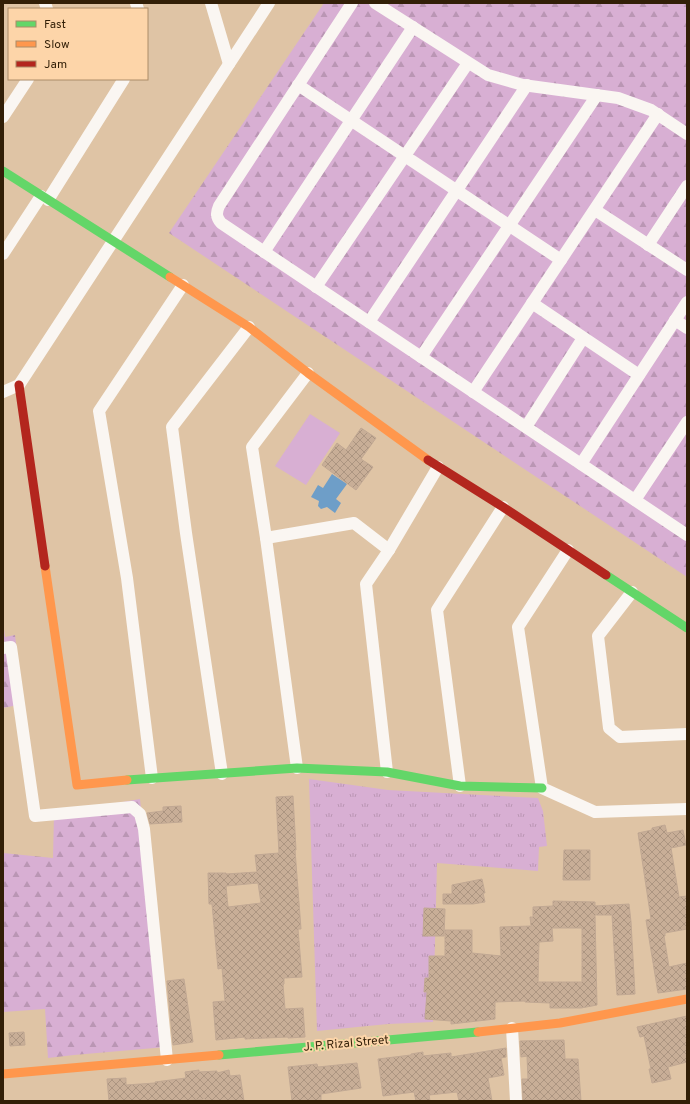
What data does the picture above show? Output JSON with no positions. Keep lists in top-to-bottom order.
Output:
{
  "streets": {
    "street": ["J. P. Rizal Street"]
  },
  "legend": ["Fast", "Slow", "Jam"]
}
